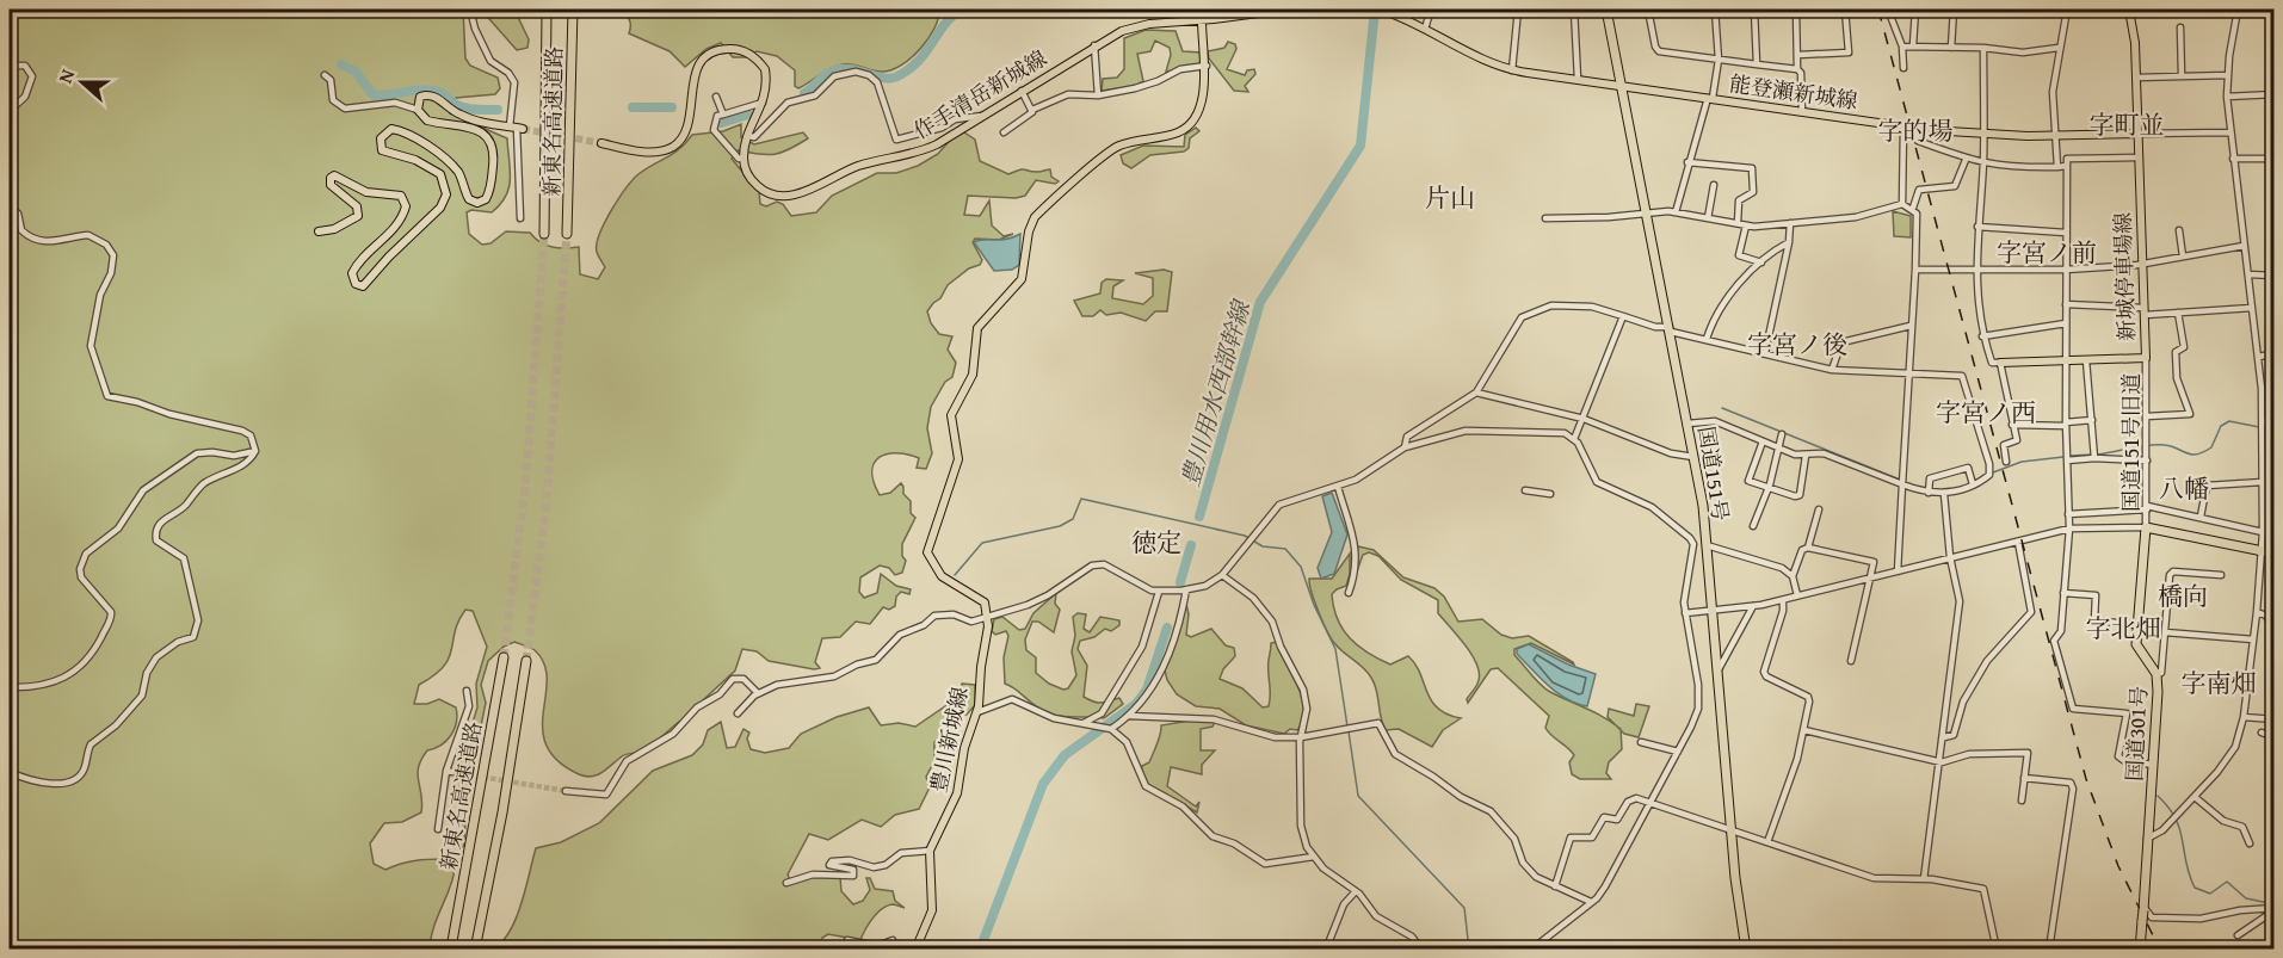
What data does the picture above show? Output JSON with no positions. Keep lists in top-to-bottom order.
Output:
{
  "streets": {
    "highway": ["新東名高速道路", "国道151号", "国道301号"],
    "main road": [
      "能登瀬新城線",
      "作手清岳新城線",
      "新城停車場線",
      "豊川新城線"
    ],
    "street": ["国道151号旧道"]
  },
  "crossings": [
    ["能登瀬新城線", "新城停車場線"],
    ["能登瀬新城線", "国道151号"],
    ["新城停車場線", "国道151号旧道"],
    ["国道151号旧道", "国道301号"]
  ],
  "districts": [
    "字町並",
    "字的場",
    "片山",
    "字宮ノ前",
    "字宮ノ後",
    "字宮ノ西",
    "八幡",
    "徳定",
    "橋向",
    "字北畑",
    "字南畑"
  ],
  "water": ["豊川用水西部幹線"],
  "north": "left"
}
